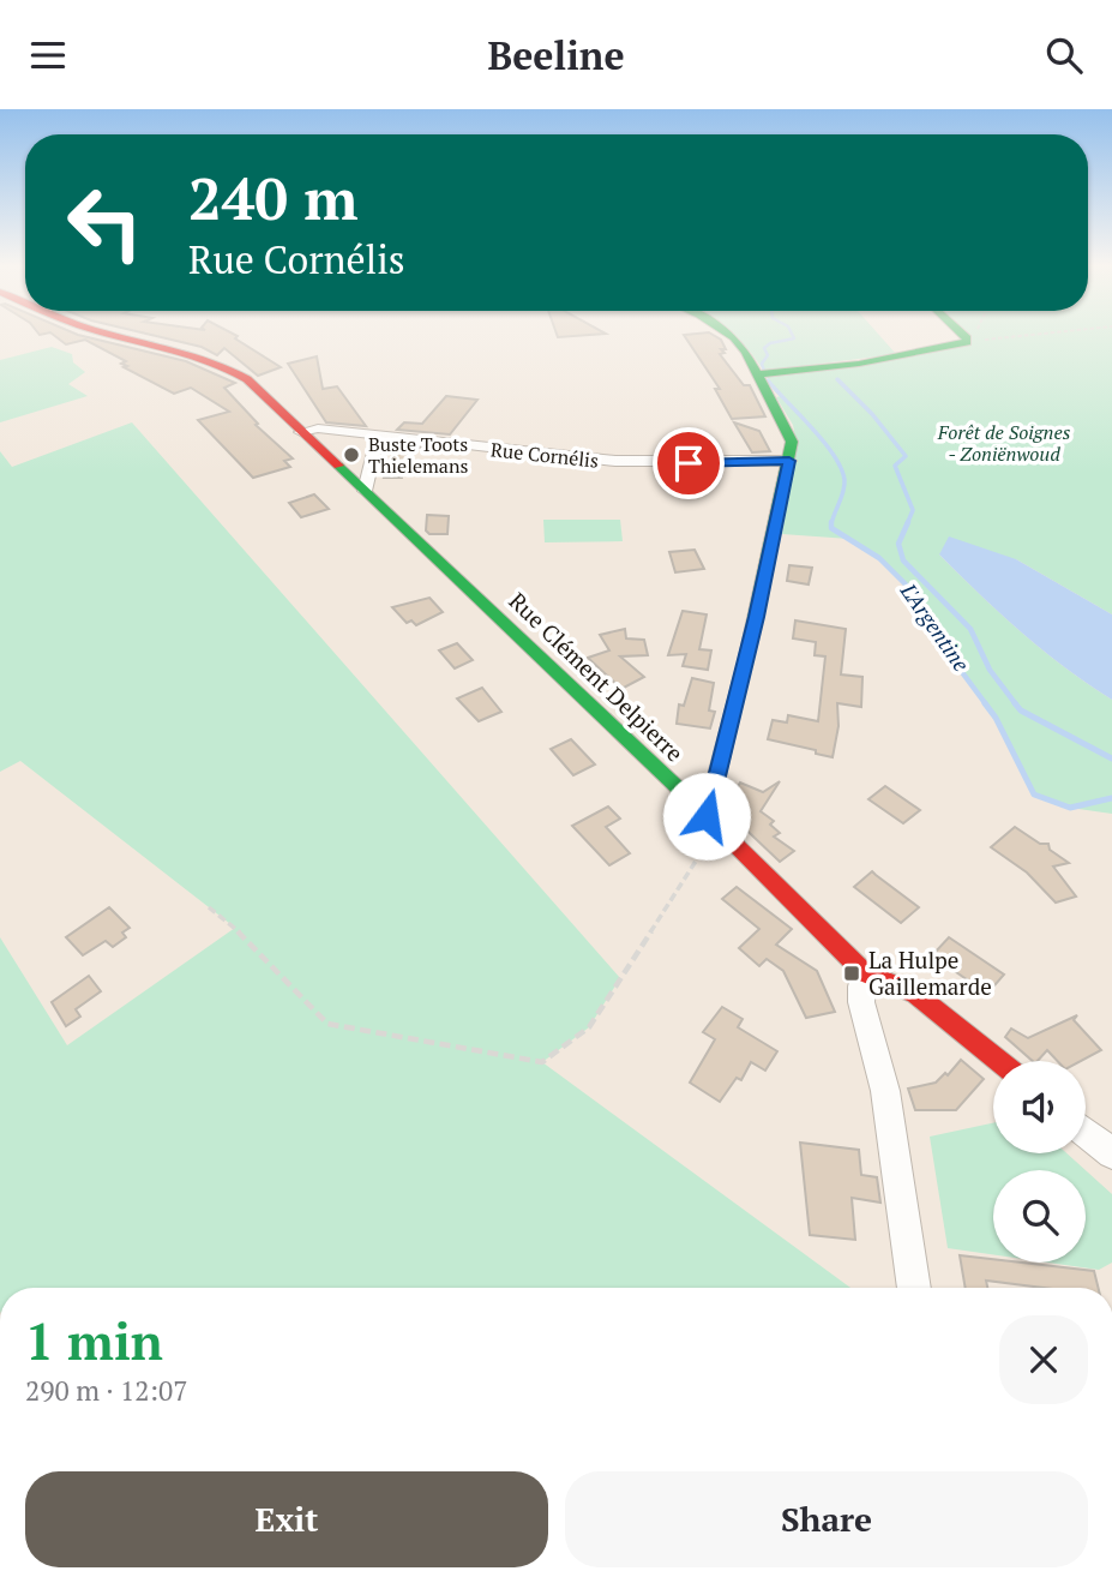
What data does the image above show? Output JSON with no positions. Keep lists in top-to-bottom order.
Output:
{
  "streets": {
    "street": ["Rue Cornélis", "Rue Clément Delpierre"]
  },
  "crossings": [
    ["Rue Cornélis", "Rue Clément Delpierre"]
  ],
  "water": ["L'Argentine"],
  "parks": ["Forêt de Soignes - Zoniënwoud"],
  "places": {
    "other": ["Buste Toots Thielemans"],
    "transit": ["La Hulpe Gaillemarde"]
  },
  "page": {
    "header": "Beeline",
    "turn": ["240 m", "Rue Cornélis"],
    "heading": ["1 min", "290 m · 12:07"],
    "buttons": ["Exit", "Share"]
  }
}
